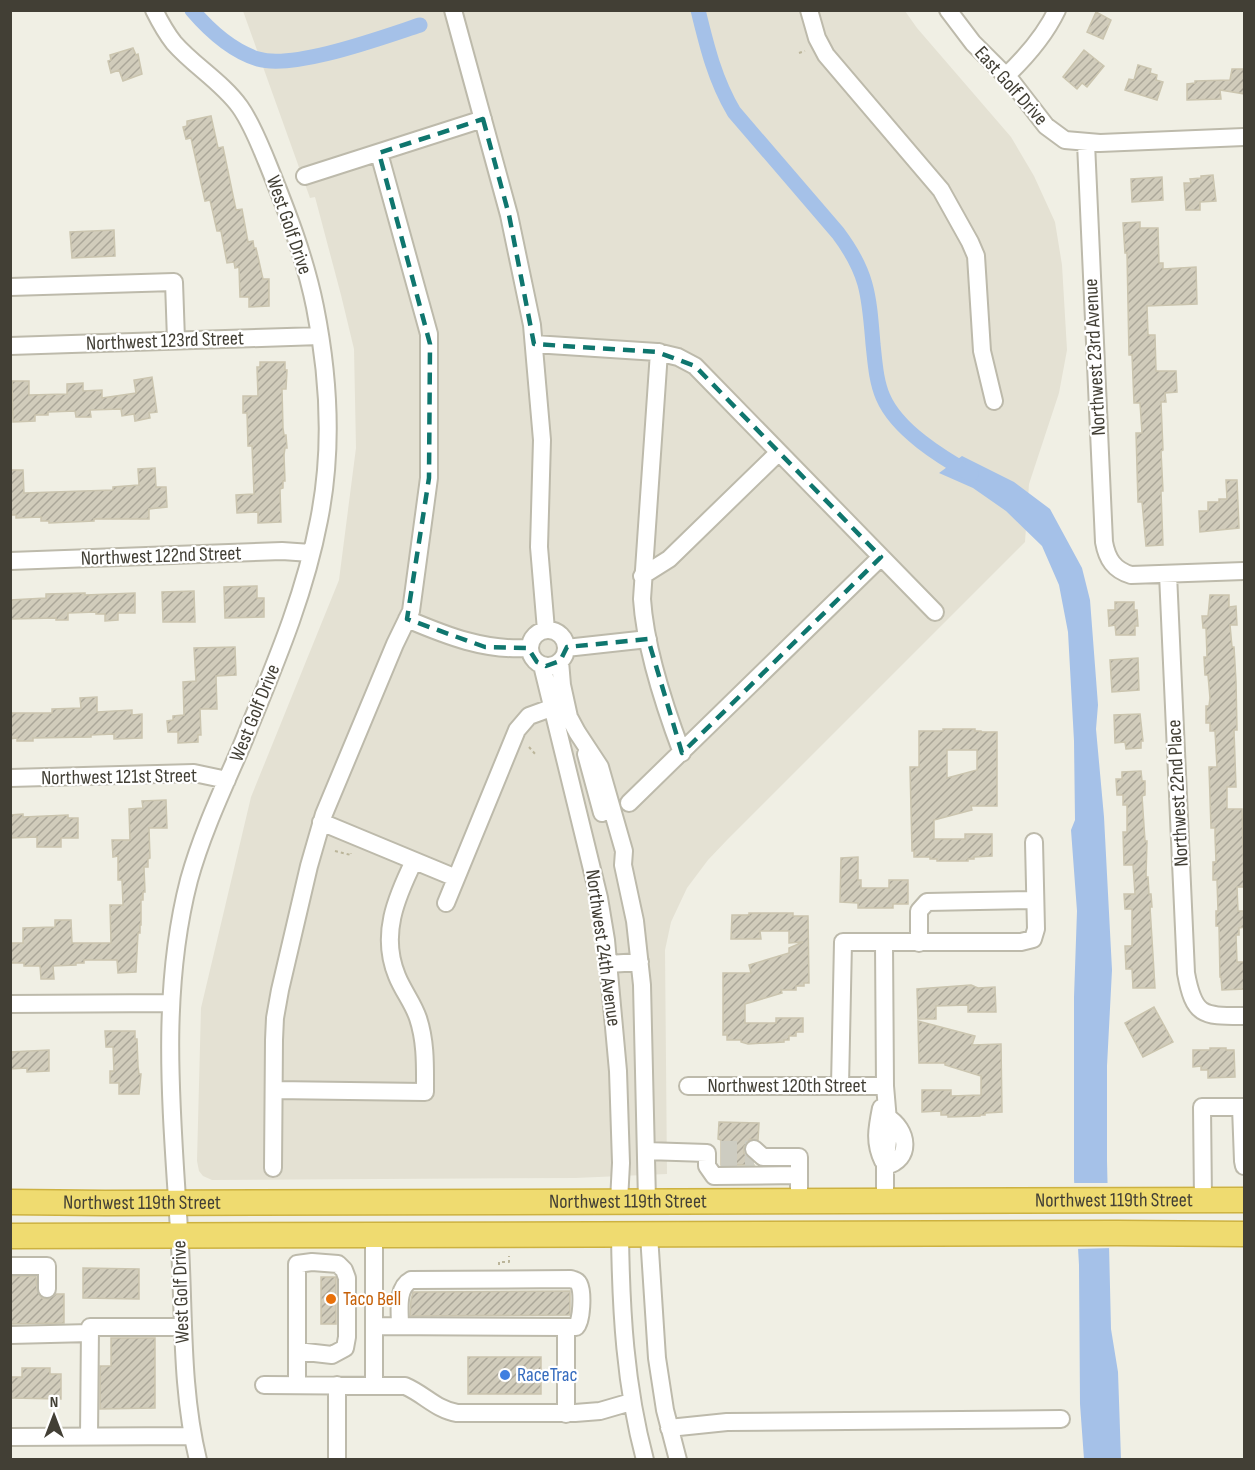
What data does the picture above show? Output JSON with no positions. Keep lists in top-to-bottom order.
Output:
{
  "streets": {
    "highway": ["Northwest 119th Street"],
    "street": [
      "East Golf Drive",
      "West Golf Drive",
      "Northwest 123rd Street",
      "Northwest 23rd Avenue",
      "Northwest 122nd Street",
      "Northwest 121st Street",
      "Northwest 22nd Place",
      "Northwest 24th Avenue",
      "Northwest 120th Street"
    ]
  },
  "crossings": [
    ["East Golf Drive", "Northwest 23rd Avenue"],
    ["West Golf Drive", "Northwest 123rd Street"],
    ["West Golf Drive", "Northwest 122nd Street"],
    ["West Golf Drive", "Northwest 121st Street"],
    ["West Golf Drive", "Northwest 119th Street"],
    ["Northwest 23rd Avenue", "Northwest 22nd Place"],
    ["Northwest 24th Avenue", "Northwest 119th Street"]
  ],
  "places": ["Taco Bell", "RaceTrac"],
  "north": "top"
}
